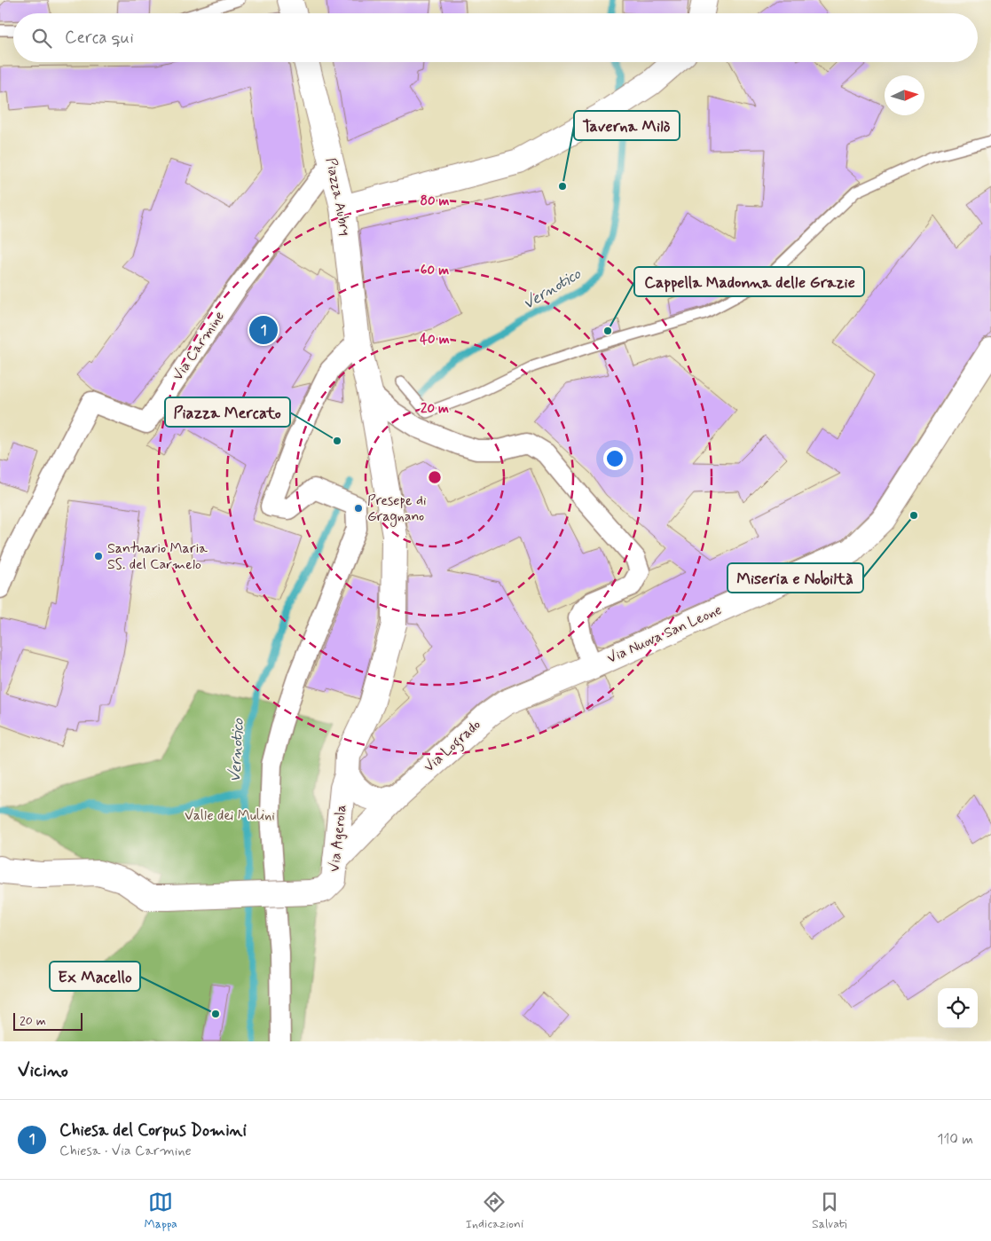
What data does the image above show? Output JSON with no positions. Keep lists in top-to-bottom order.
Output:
{
  "streets": {
    "street": [
      "Piazza Aubry",
      "Via Carmine",
      "Via Nuova San Leone",
      "Via Logrado",
      "Via Agerola"
    ]
  },
  "crossings": [
    ["Piazza Aubry", "Via Carmine"],
    ["Piazza Aubry", "Via Nuova San Leone"],
    ["Piazza Aubry", "Via Agerola"],
    ["Via Nuova San Leone", "Via Logrado"],
    ["Via Nuova San Leone", "Via Agerola"],
    ["Via Logrado", "Via Agerola"]
  ],
  "water": ["Vernotico"],
  "parks": ["Valle dei Mulini"],
  "places": [
    "Taverna Milò",
    "Cappella Madonna delle Grazie",
    "Piazza Mercato",
    "Presepe di Gragnano",
    "Miseria e Nobiltà",
    "Santuario Maria SS. del Carmelo",
    "Ex Macello"
  ],
  "scale_bar": "20 m",
  "north": "right",
  "page": {
    "search": "Cerca qui",
    "pins": "1",
    "scale": "20 m",
    "heading": "Vicino",
    "list": [
      {
        "mark": "1",
        "name": "Chiesa del Corpus Domini",
        "note": "Chiesa · Via Carmine",
        "value": "110 m"
      }
    ],
    "nav": ["Mappa", "Indicazioni", "Salvati"]
  },
  "rings": [
    "80 m",
    "60 m",
    "40 m",
    "20 m"
  ]
}
